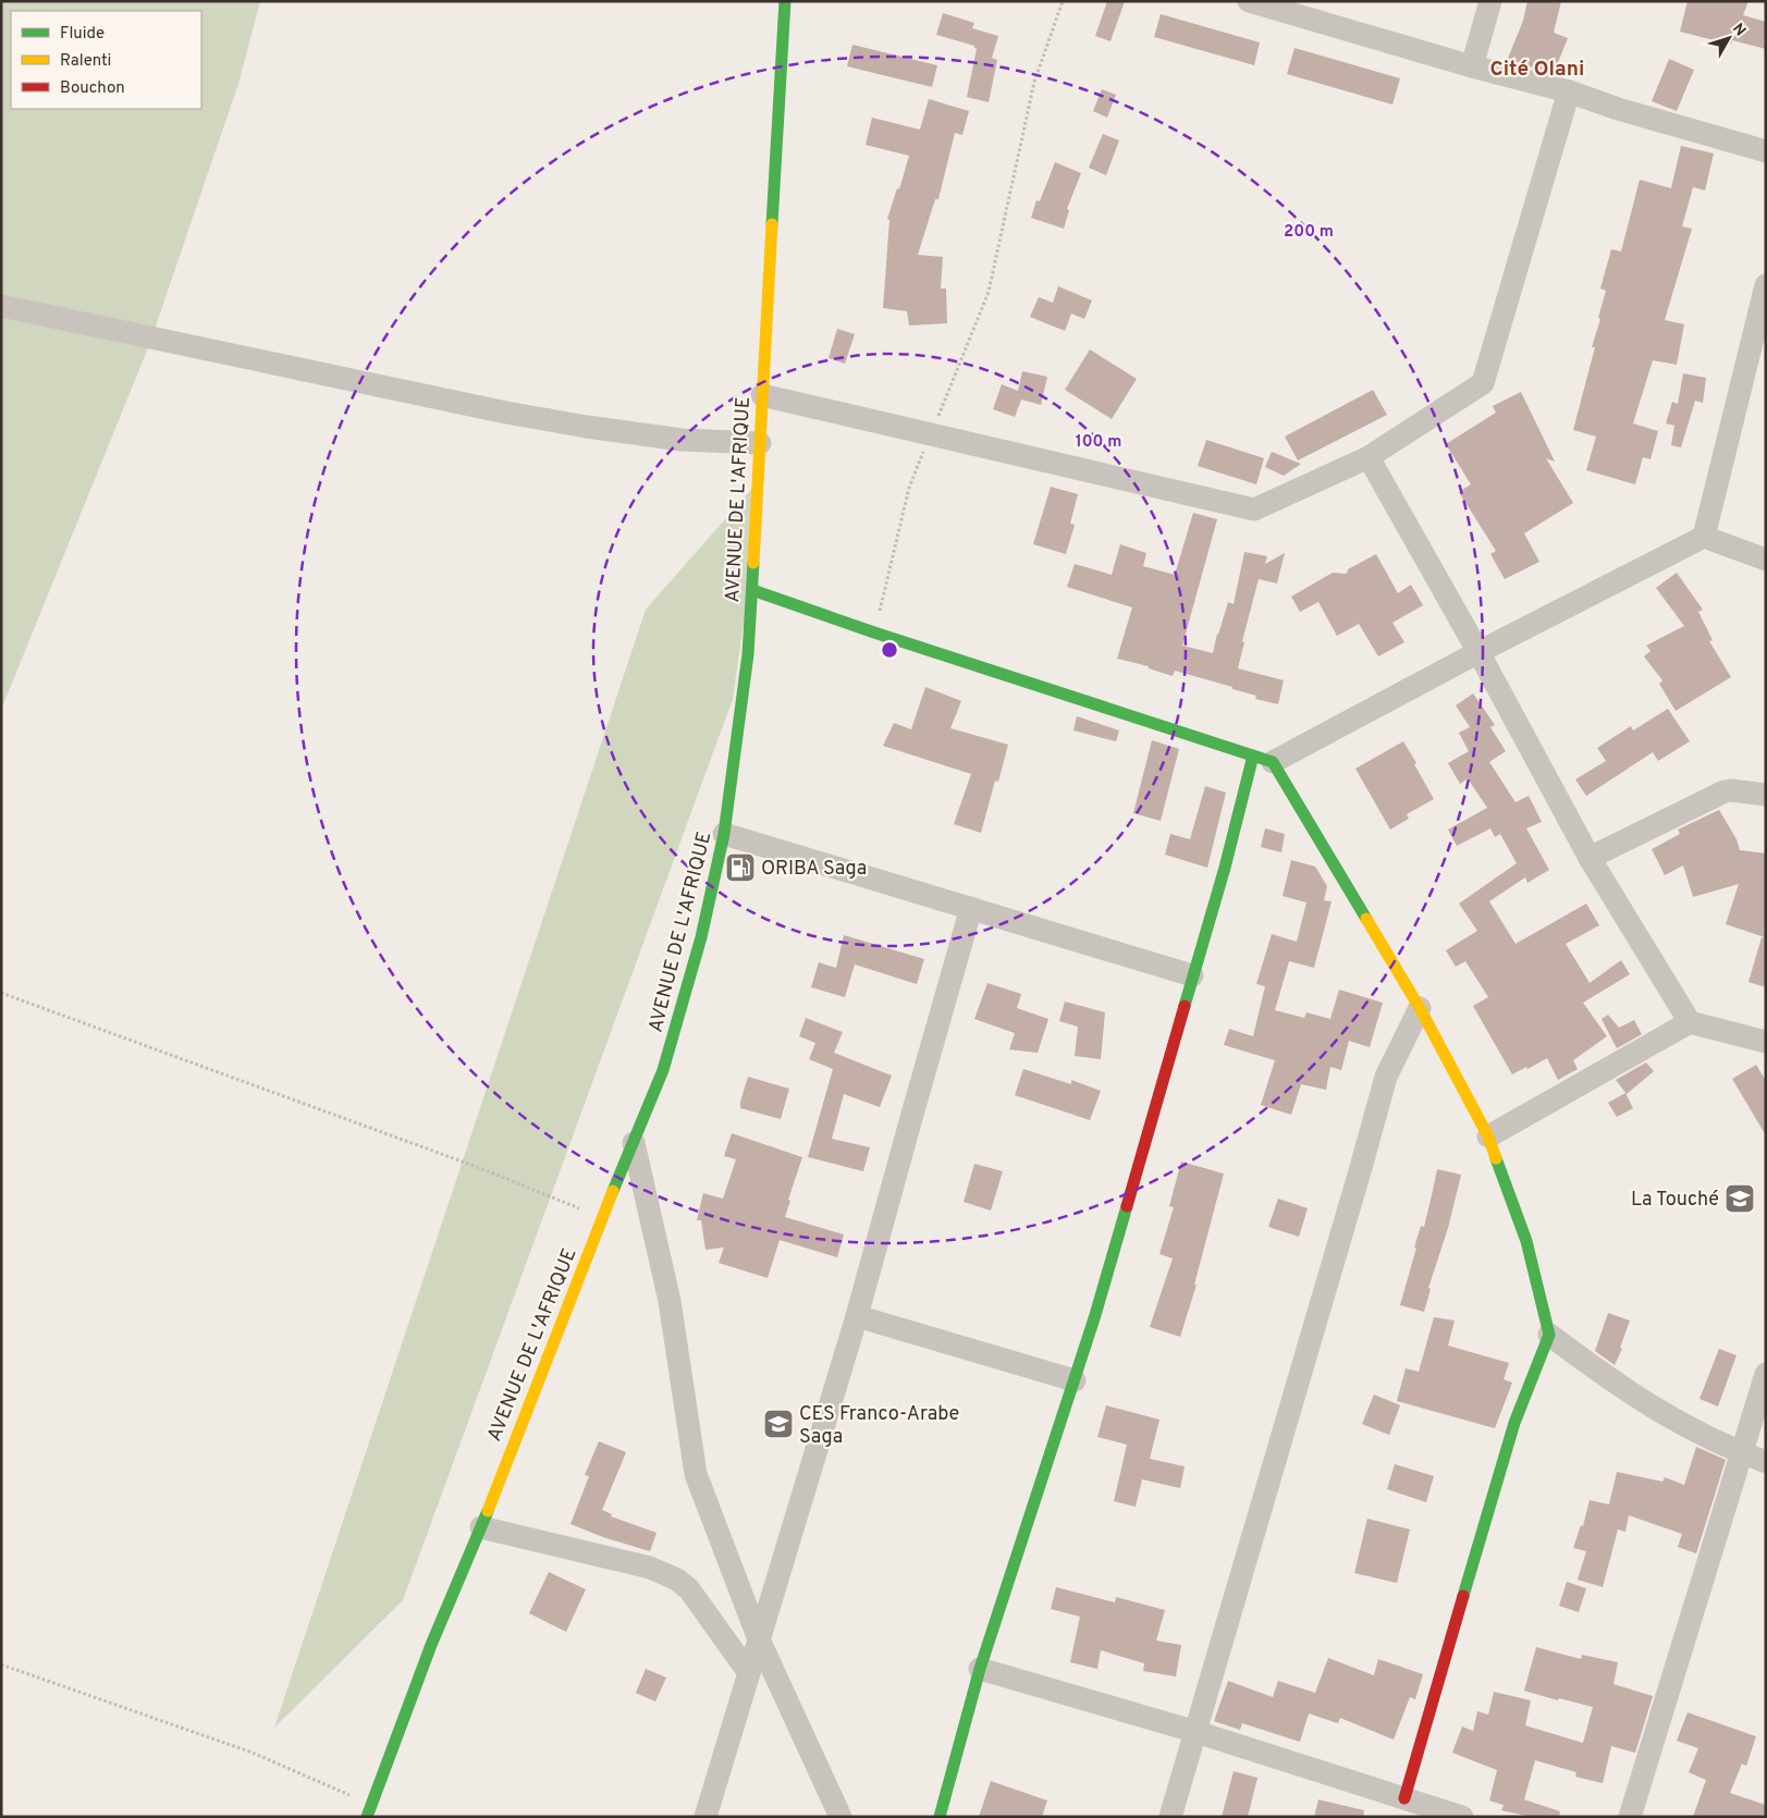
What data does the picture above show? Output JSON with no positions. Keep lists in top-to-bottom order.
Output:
{
  "streets": {
    "street": ["AVENUE DE L'AFRIQUE"]
  },
  "districts": ["Cité Olani"],
  "places": {
    "fuel station": ["ORIBA Saga"],
    "school or university": ["La Touché", "CES Franco-Arabe Saga"]
  },
  "legend": ["Fluide", "Ralenti", "Bouchon"],
  "north": "top right",
  "rings": ["200 m", "100 m"]
}
